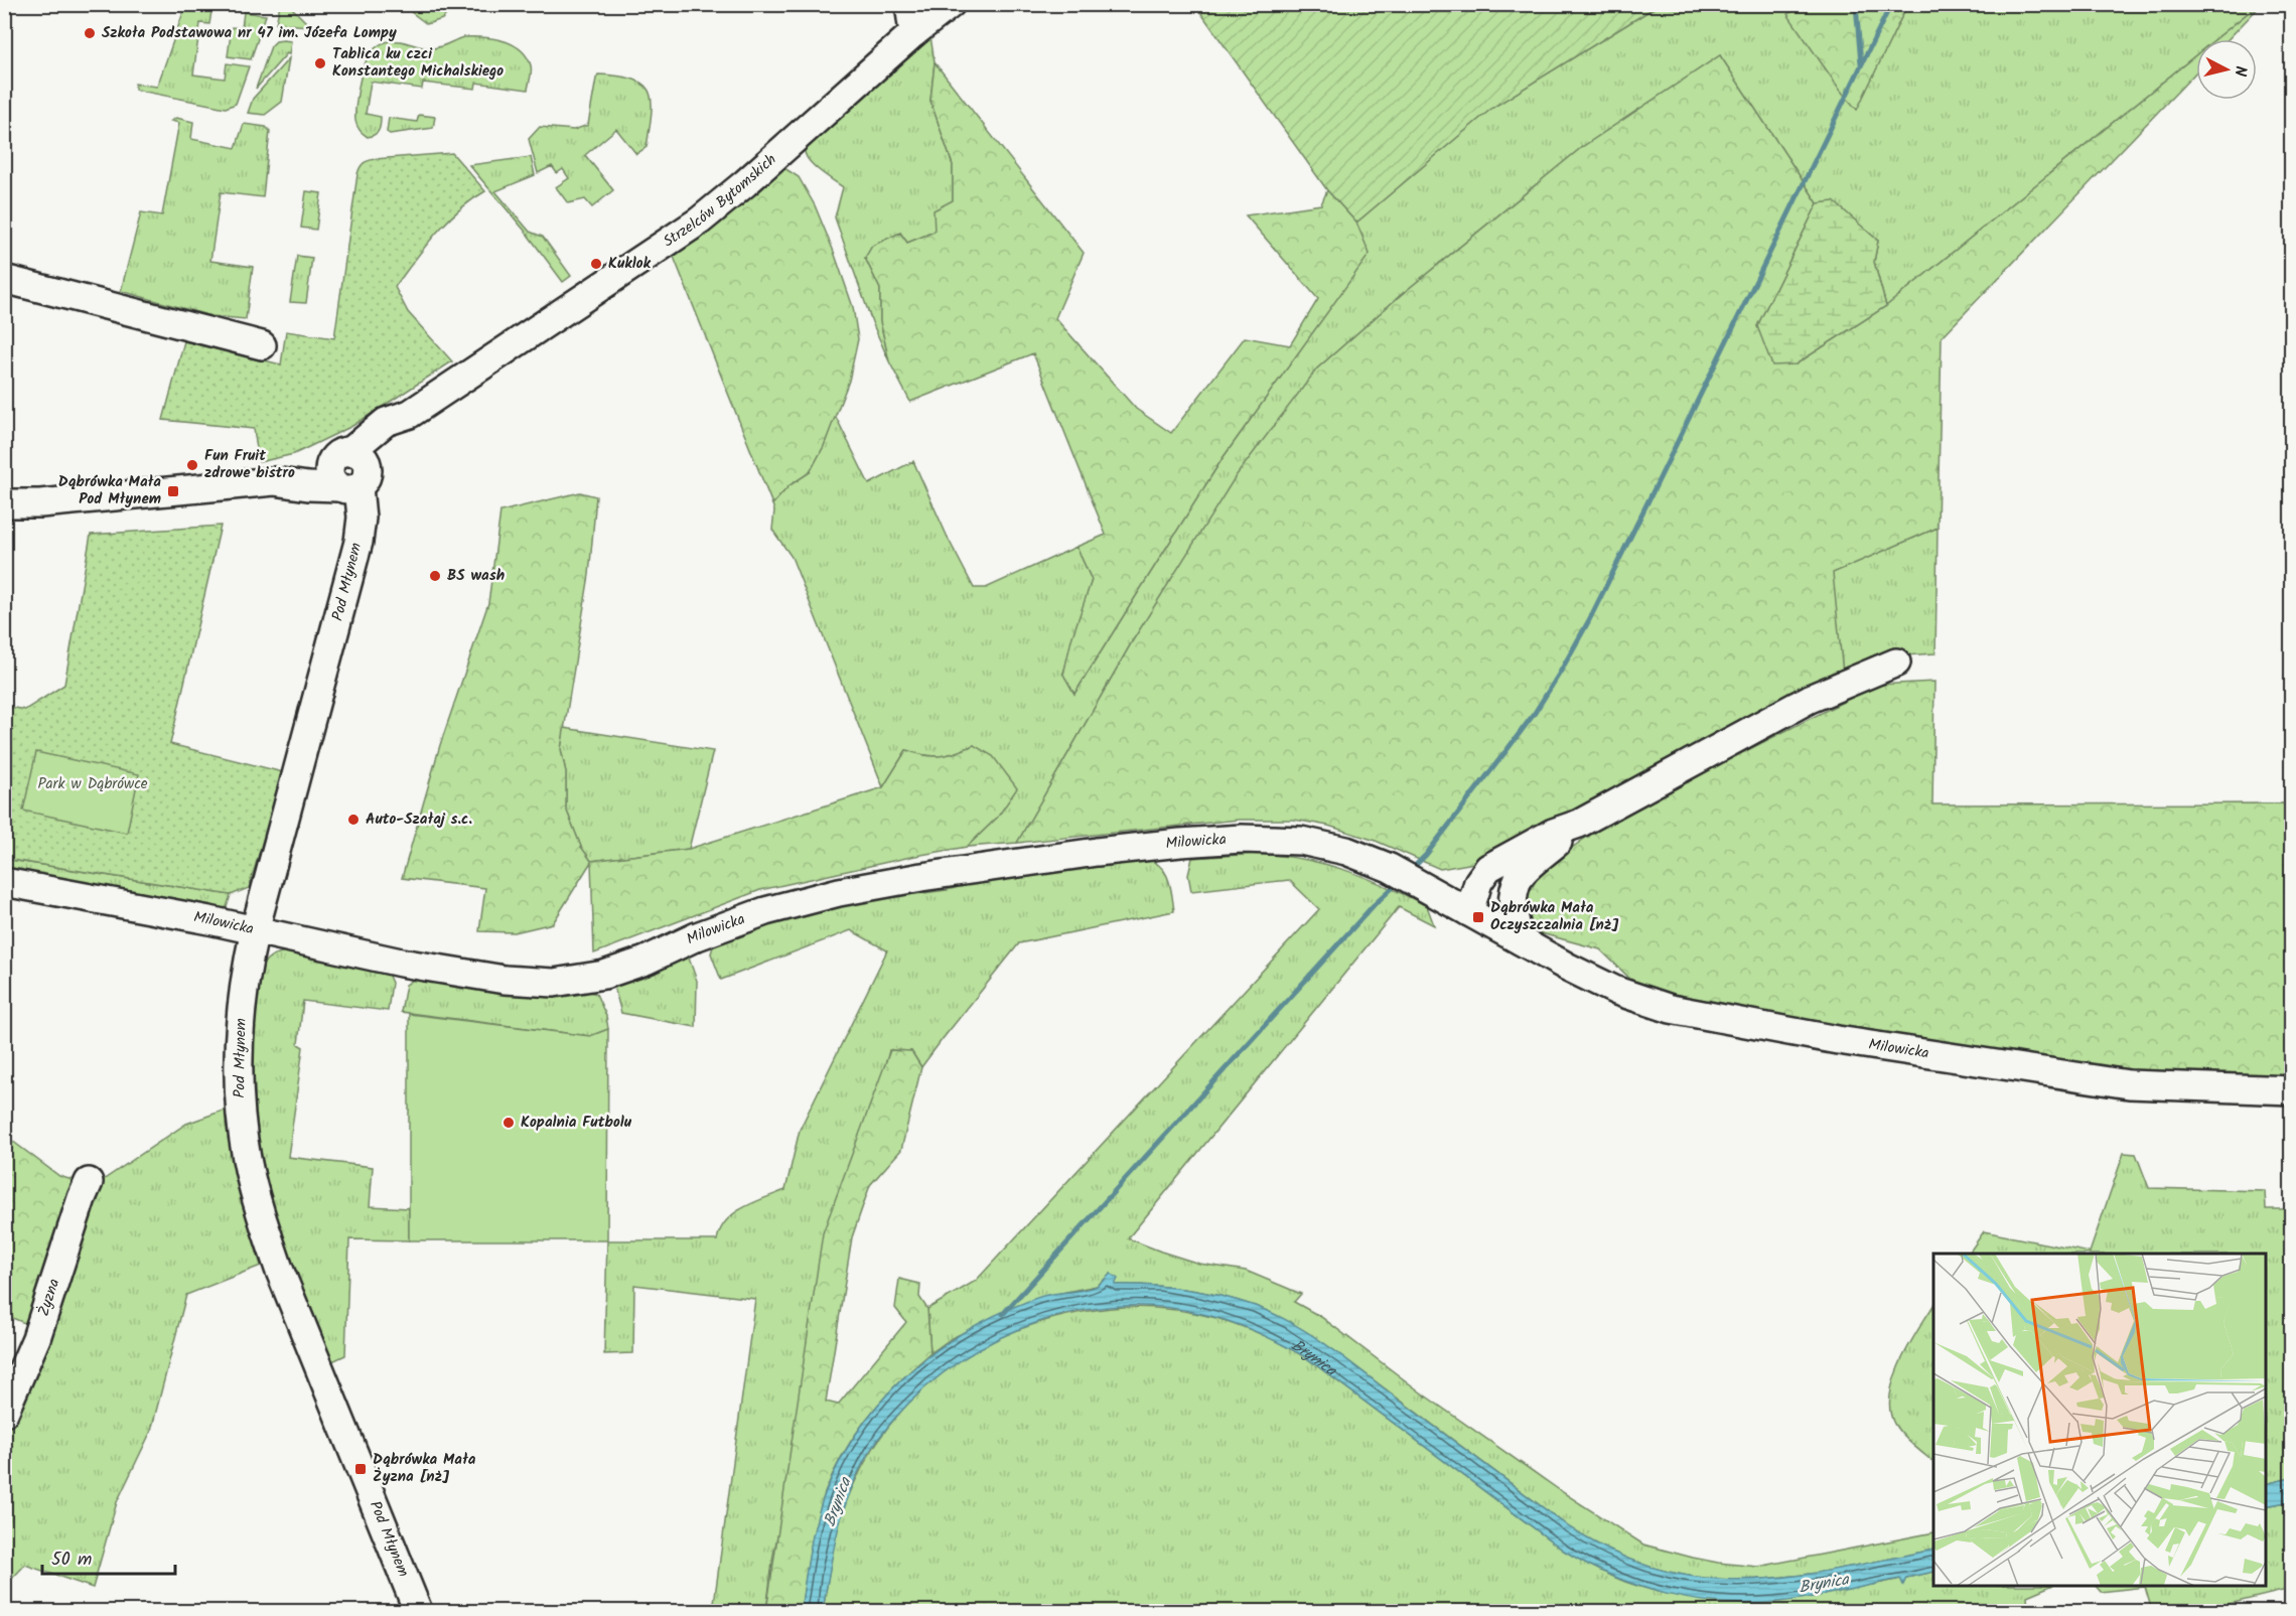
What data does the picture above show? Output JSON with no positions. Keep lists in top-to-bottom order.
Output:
{
  "streets": {
    "street": [
      "Strzelców Bytomskich",
      "Pod Młynem",
      "Milowicka",
      "Żyzna"
    ]
  },
  "crossings": [
    ["Strzelców Bytomskich", "Pod Młynem"],
    ["Pod Młynem", "Milowicka"]
  ],
  "water": ["Brynica"],
  "parks": ["Park w Dąbrówce"],
  "places": {
    "other": [
      "Szkoła Podstawowa nr 47 im. Józefa Lompy",
      "Tablica ku czci Konstantego Michalskiego",
      "Kuklok",
      "Fun Fruit zdrowe bistro",
      "BS wash",
      "Auto-Szałaj s.c.",
      "Kopalnia Futbolu"
    ],
    "transit": ["Dąbrówka Mała Pod Młynem", "Dąbrówka Mała Oczyszczalnia [nż]", "Dąbrówka Mała Żyzna [nż]"]
  },
  "scale_bar": "50 m",
  "north": "right"
}
